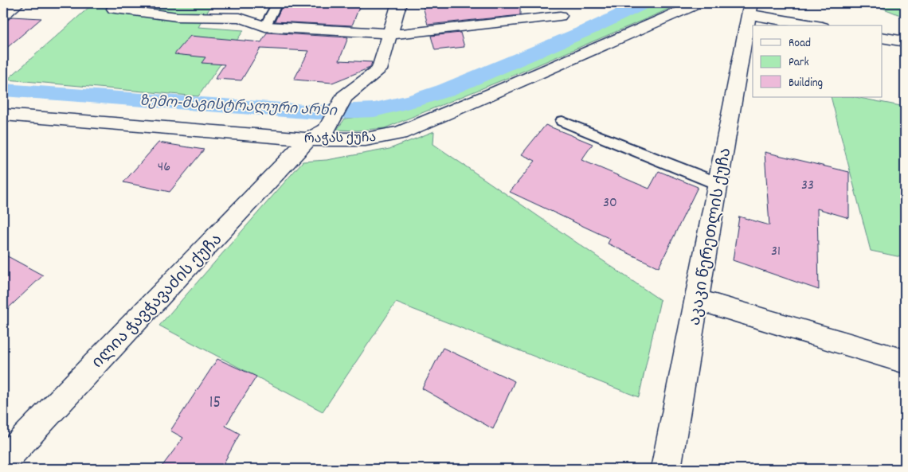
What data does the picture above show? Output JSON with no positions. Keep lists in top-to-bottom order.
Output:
{
  "streets": {
    "street": ["რაჭას ქუჩა", "აკაკი წერეთლის ქუჩა", "ილია ჭავჭავაძის ქუჩა"]
  },
  "crossings": [
    ["რაჭას ქუჩა", "ილია ჭავჭავაძის ქუჩა"]
  ],
  "water": ["ზემო-მაგისტრალური არხი"],
  "house_numbers": [
    "46",
    "33",
    "30",
    "31",
    "15"
  ],
  "legend": ["Road", "Park", "Building"]
}
